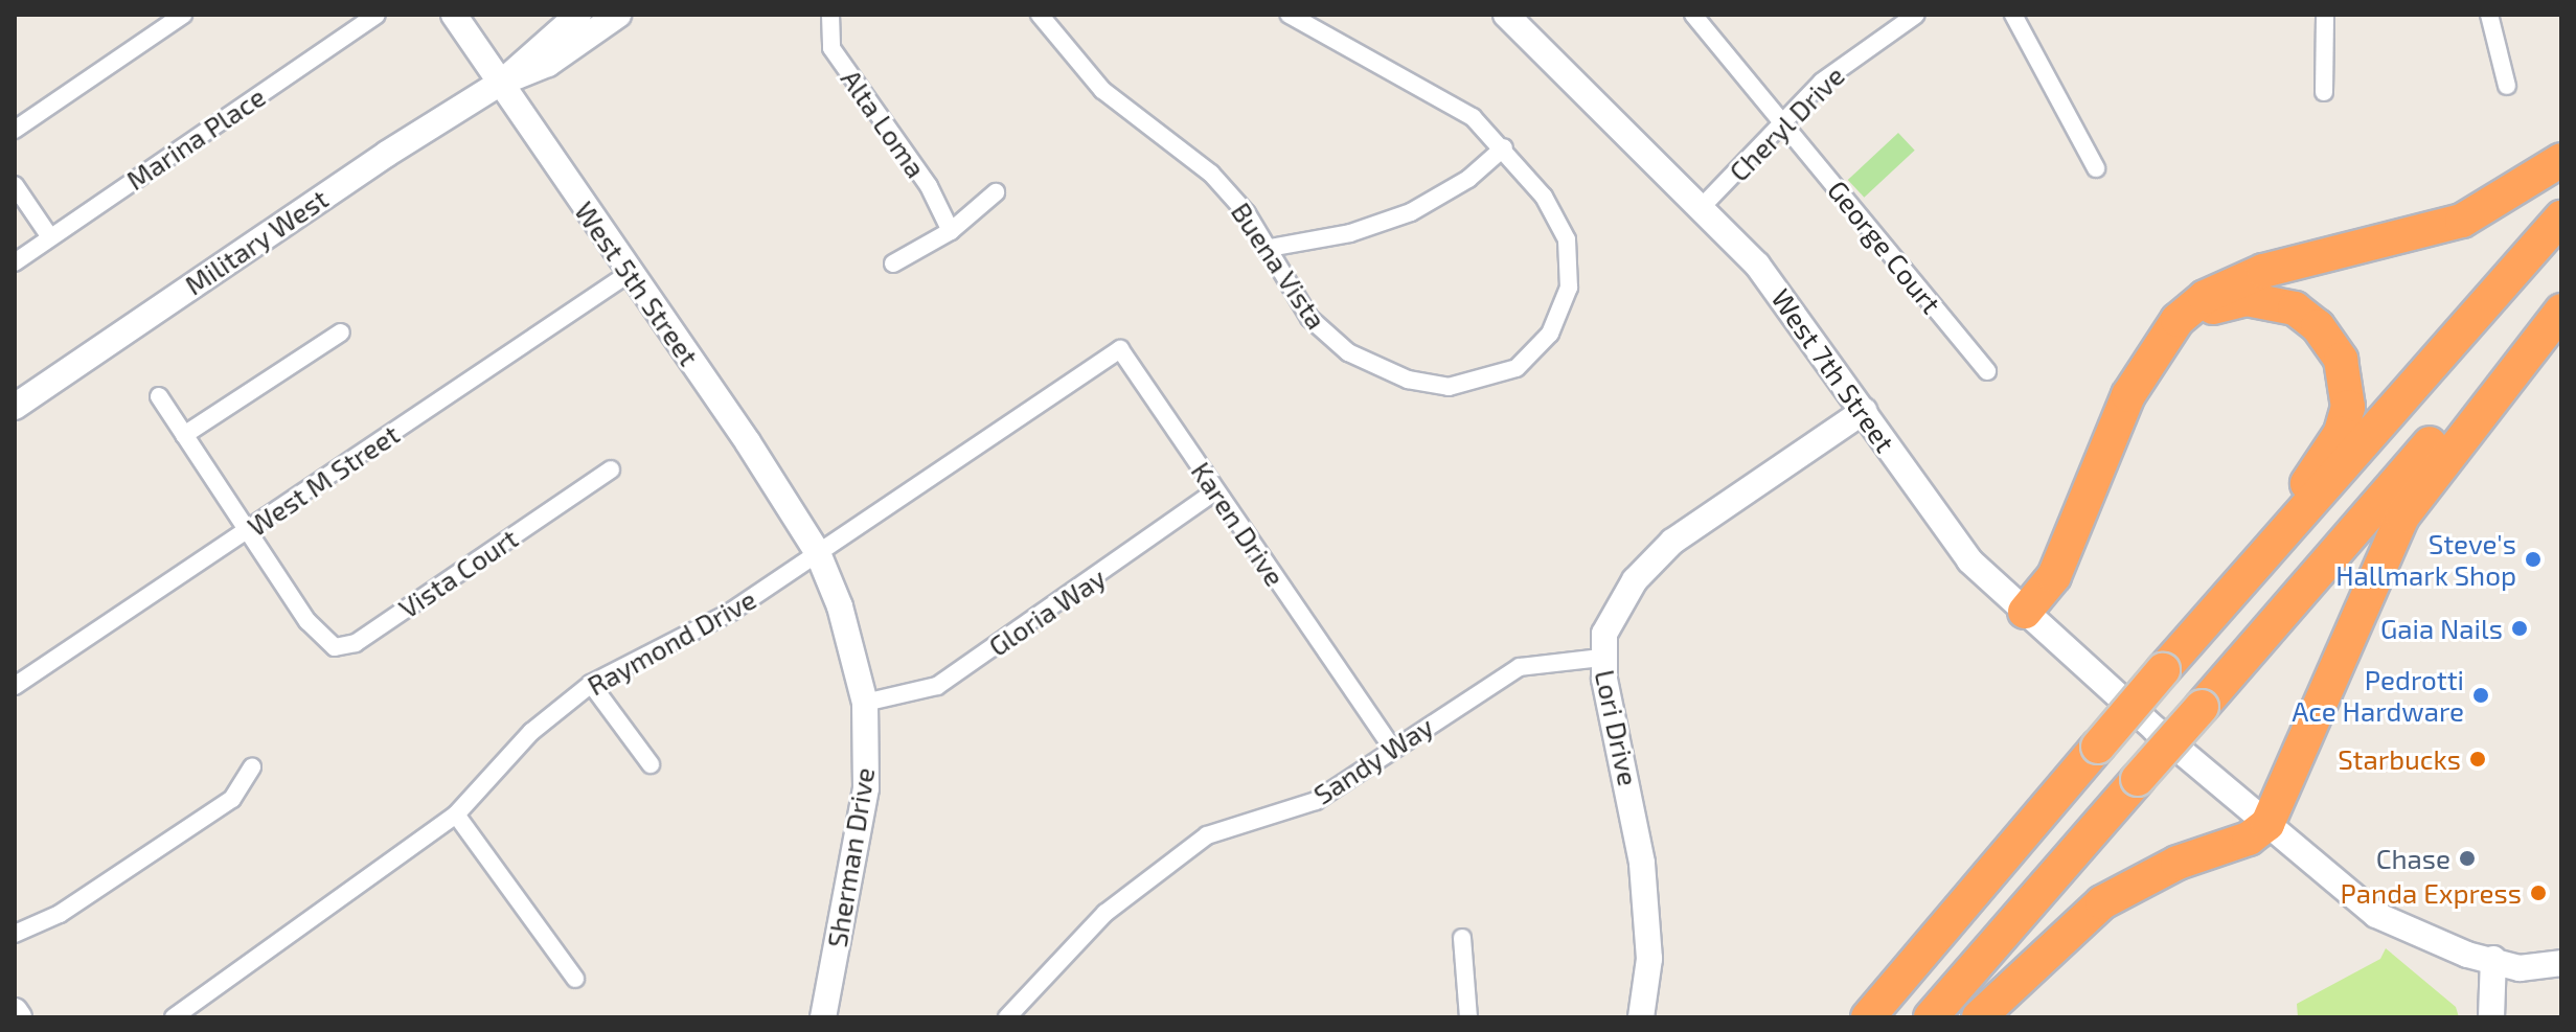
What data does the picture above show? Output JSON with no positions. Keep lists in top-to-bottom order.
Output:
{
  "streets": {
    "street": [
      "Alta Loma",
      "Cheryl Drive",
      "Marina Place",
      "Military West",
      "George Court",
      "Buena Vista",
      "West 5th Street",
      "West 7th Street",
      "West M Street",
      "Karen Drive",
      "Vista Court",
      "Gloria Way",
      "Raymond Drive",
      "Lori Drive",
      "Sandy Way",
      "Sherman Drive"
    ]
  },
  "crossings": [
    ["Cheryl Drive", "George Court"],
    ["Cheryl Drive", "West 7th Street"],
    ["Military West", "West 5th Street"],
    ["West 5th Street", "West M Street"],
    ["West 5th Street", "Raymond Drive"],
    ["West 5th Street", "Sherman Drive"],
    ["West 7th Street", "Lori Drive"],
    ["West M Street", "Vista Court"],
    ["Karen Drive", "Gloria Way"],
    ["Karen Drive", "Raymond Drive"],
    ["Karen Drive", "Sandy Way"],
    ["Gloria Way", "Sherman Drive"],
    ["Raymond Drive", "Sherman Drive"],
    ["Lori Drive", "Sandy Way"]
  ],
  "places": [
    "Steve's Hallmark Shop",
    "Gaia Nails",
    "Pedrotti Ace Hardware",
    "Starbucks",
    "Chase",
    "Panda Express"
  ]
}
